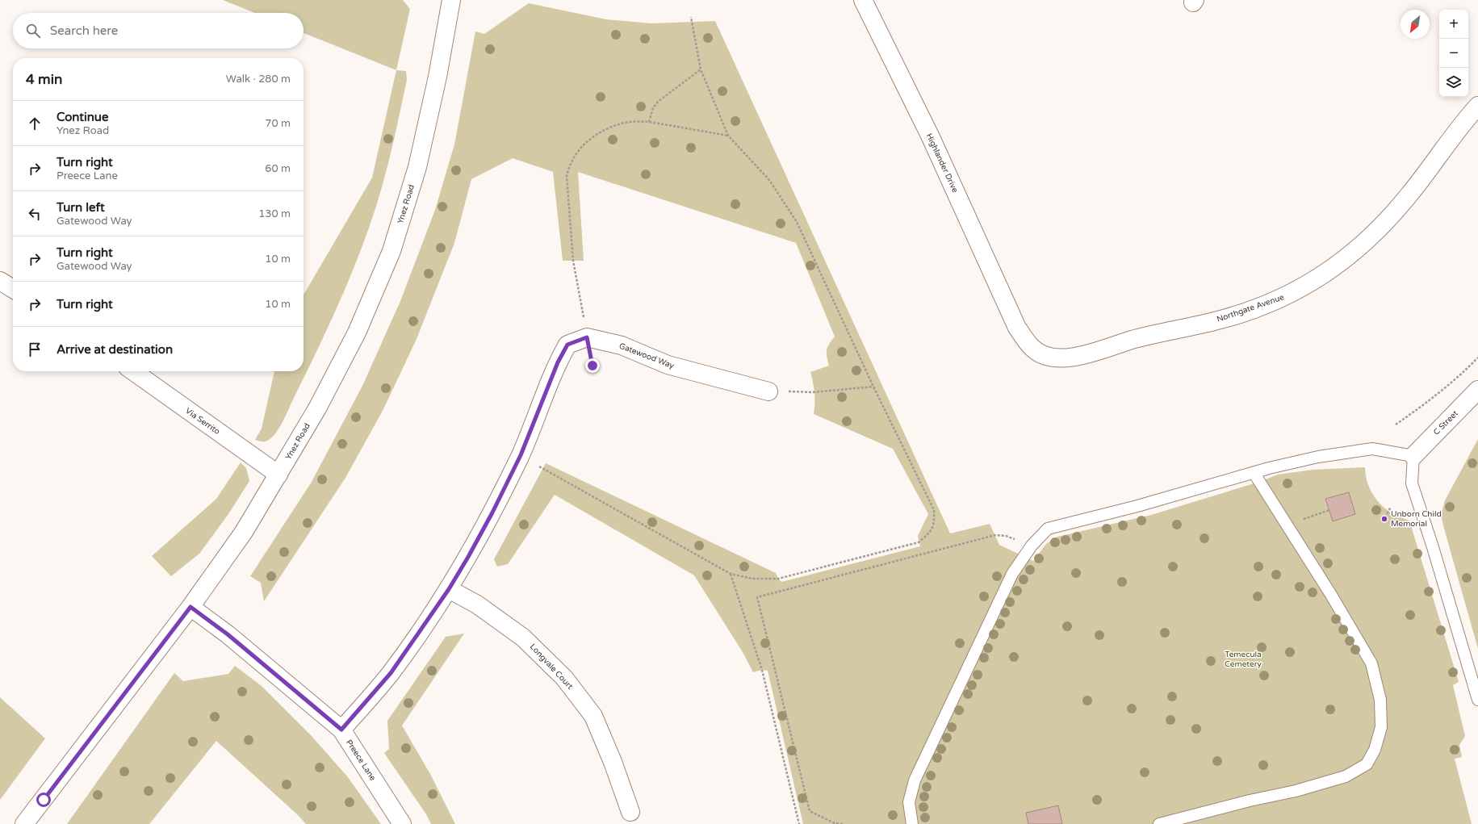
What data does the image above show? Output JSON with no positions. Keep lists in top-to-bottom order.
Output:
{
  "streets": {
    "street": [
      "Highlander Drive",
      "Ynez Road",
      "Northgate Avenue",
      "Gatewood Way",
      "Via Serrito",
      "C Street",
      "Longvale Court",
      "Preece Lane"
    ]
  },
  "crossings": [
    ["Highlander Drive", "Northgate Avenue"],
    ["Ynez Road", "Via Serrito"],
    ["Ynez Road", "Preece Lane"]
  ],
  "parks": ["Temecula Cemetery"],
  "places": ["Unborn Child Memorial"],
  "north": "bottom left",
  "page": {
    "map_buttons": ["+", "−"],
    "search": "Search here",
    "heading": ["4 min", "Walk · 280 m"],
    "list": [
      ["Continue", "Ynez Road", "70 m"],
      ["Turn right", "Preece Lane", "60 m"],
      ["Turn left", "Gatewood Way", "130 m"],
      ["Turn right", "Gatewood Way", "10 m"],
      ["Turn right", "10 m"],
      "Arrive at destination"
    ]
  }
}
